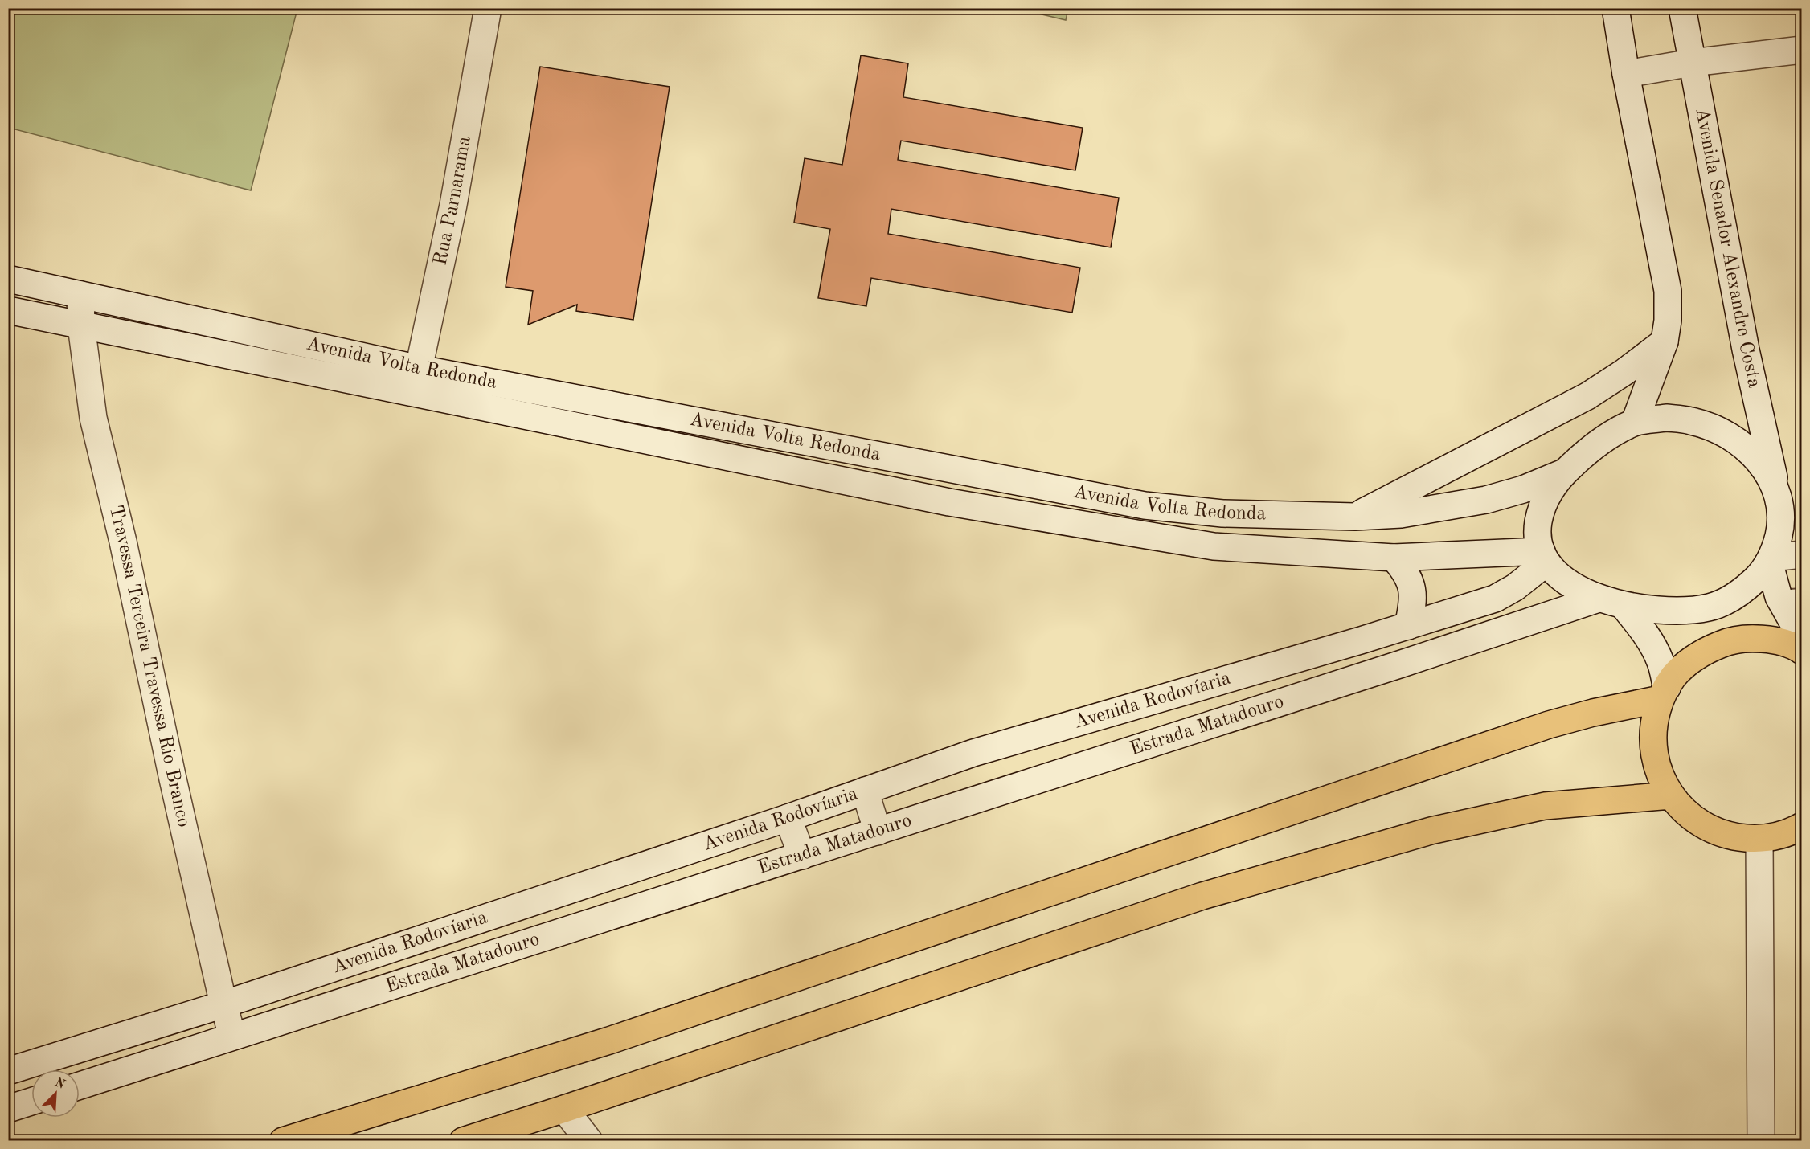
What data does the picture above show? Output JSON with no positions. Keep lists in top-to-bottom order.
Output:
{
  "streets": {
    "street": [
      "Rua Parnarama",
      "Avenida Senador Alexandre Costa",
      "Avenida Volta Redonda",
      "Travessa Terceira Travessa Rio Branco",
      "Avenida Rodovíaria",
      "Estrada Matadouro"
    ]
  },
  "crossings": [
    ["Rua Parnarama", "Avenida Volta Redonda"],
    ["Avenida Senador Alexandre Costa", "Avenida Volta Redonda"],
    ["Avenida Senador Alexandre Costa", "Avenida Rodovíaria"],
    ["Avenida Senador Alexandre Costa", "Estrada Matadouro"],
    ["Avenida Volta Redonda", "Travessa Terceira Travessa Rio Branco"],
    ["Avenida Volta Redonda", "Avenida Rodovíaria"],
    ["Travessa Terceira Travessa Rio Branco", "Avenida Rodovíaria"],
    ["Travessa Terceira Travessa Rio Branco", "Estrada Matadouro"]
  ],
  "north": "top right"
}
